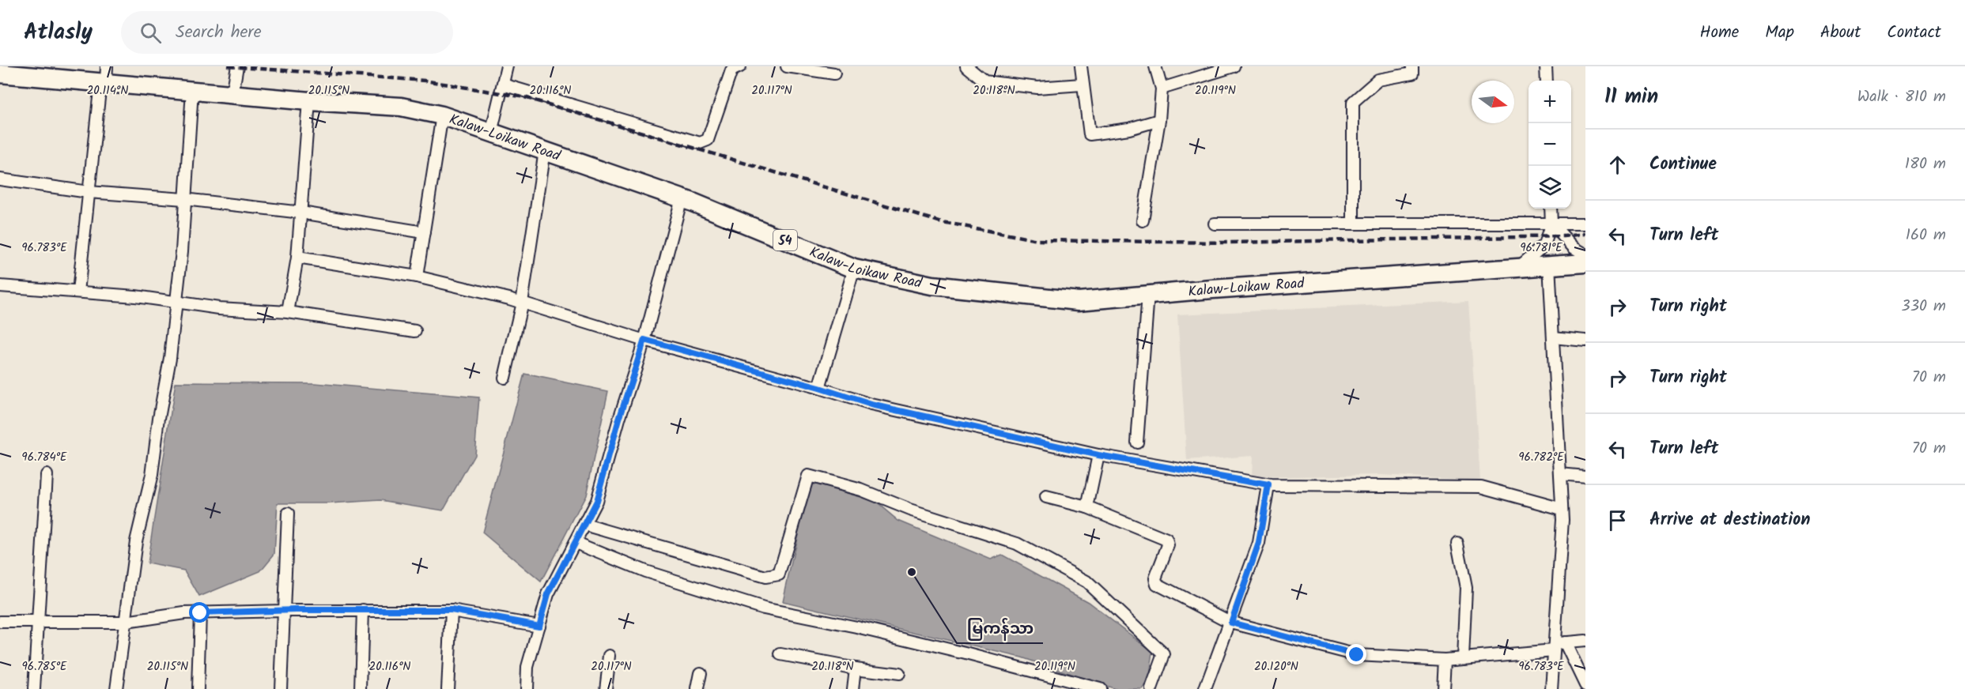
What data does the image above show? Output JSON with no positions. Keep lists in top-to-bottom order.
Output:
{
  "streets": {
    "main road": ["Kalaw-Loikaw Road", "54"]
  },
  "places": ["မြကန်သာ"],
  "north": "right",
  "page": {
    "header": "Atlasly",
    "search": "Search here",
    "nav": [
      "Home",
      "Map",
      "About",
      "Contact"
    ],
    "heading": ["11 min", "Walk · 810 m"],
    "map_buttons": ["+", "−"],
    "list": [
      ["Continue", "180 m"],
      ["Turn left", "160 m"],
      ["Turn right", "330 m"],
      ["Turn right", "70 m"],
      ["Turn left", "70 m"],
      "Arrive at destination"
    ]
  },
  "coordinates": [
    "20.114°N",
    "20.115°N",
    "20.116°N",
    "20.117°N",
    "20.118°N",
    "20.119°N",
    "96.783°E",
    "96.781°E",
    "96.784°E",
    "96.782°E",
    "96.785°E",
    "20.120°N"
  ]
}
